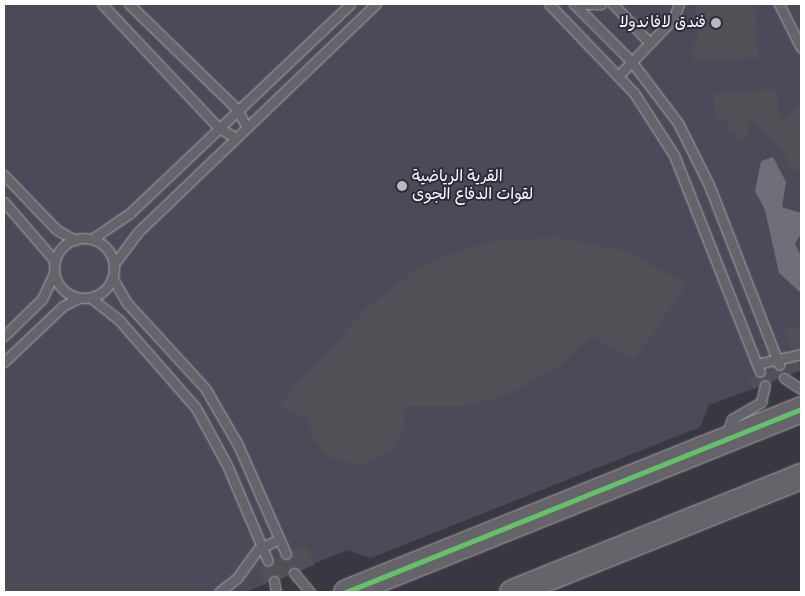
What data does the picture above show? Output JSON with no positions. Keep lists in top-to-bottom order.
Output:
{
  "places": ["فندق لافاندولا", "القرية الرياضية لقوات الدفاع الجوى"]
}
